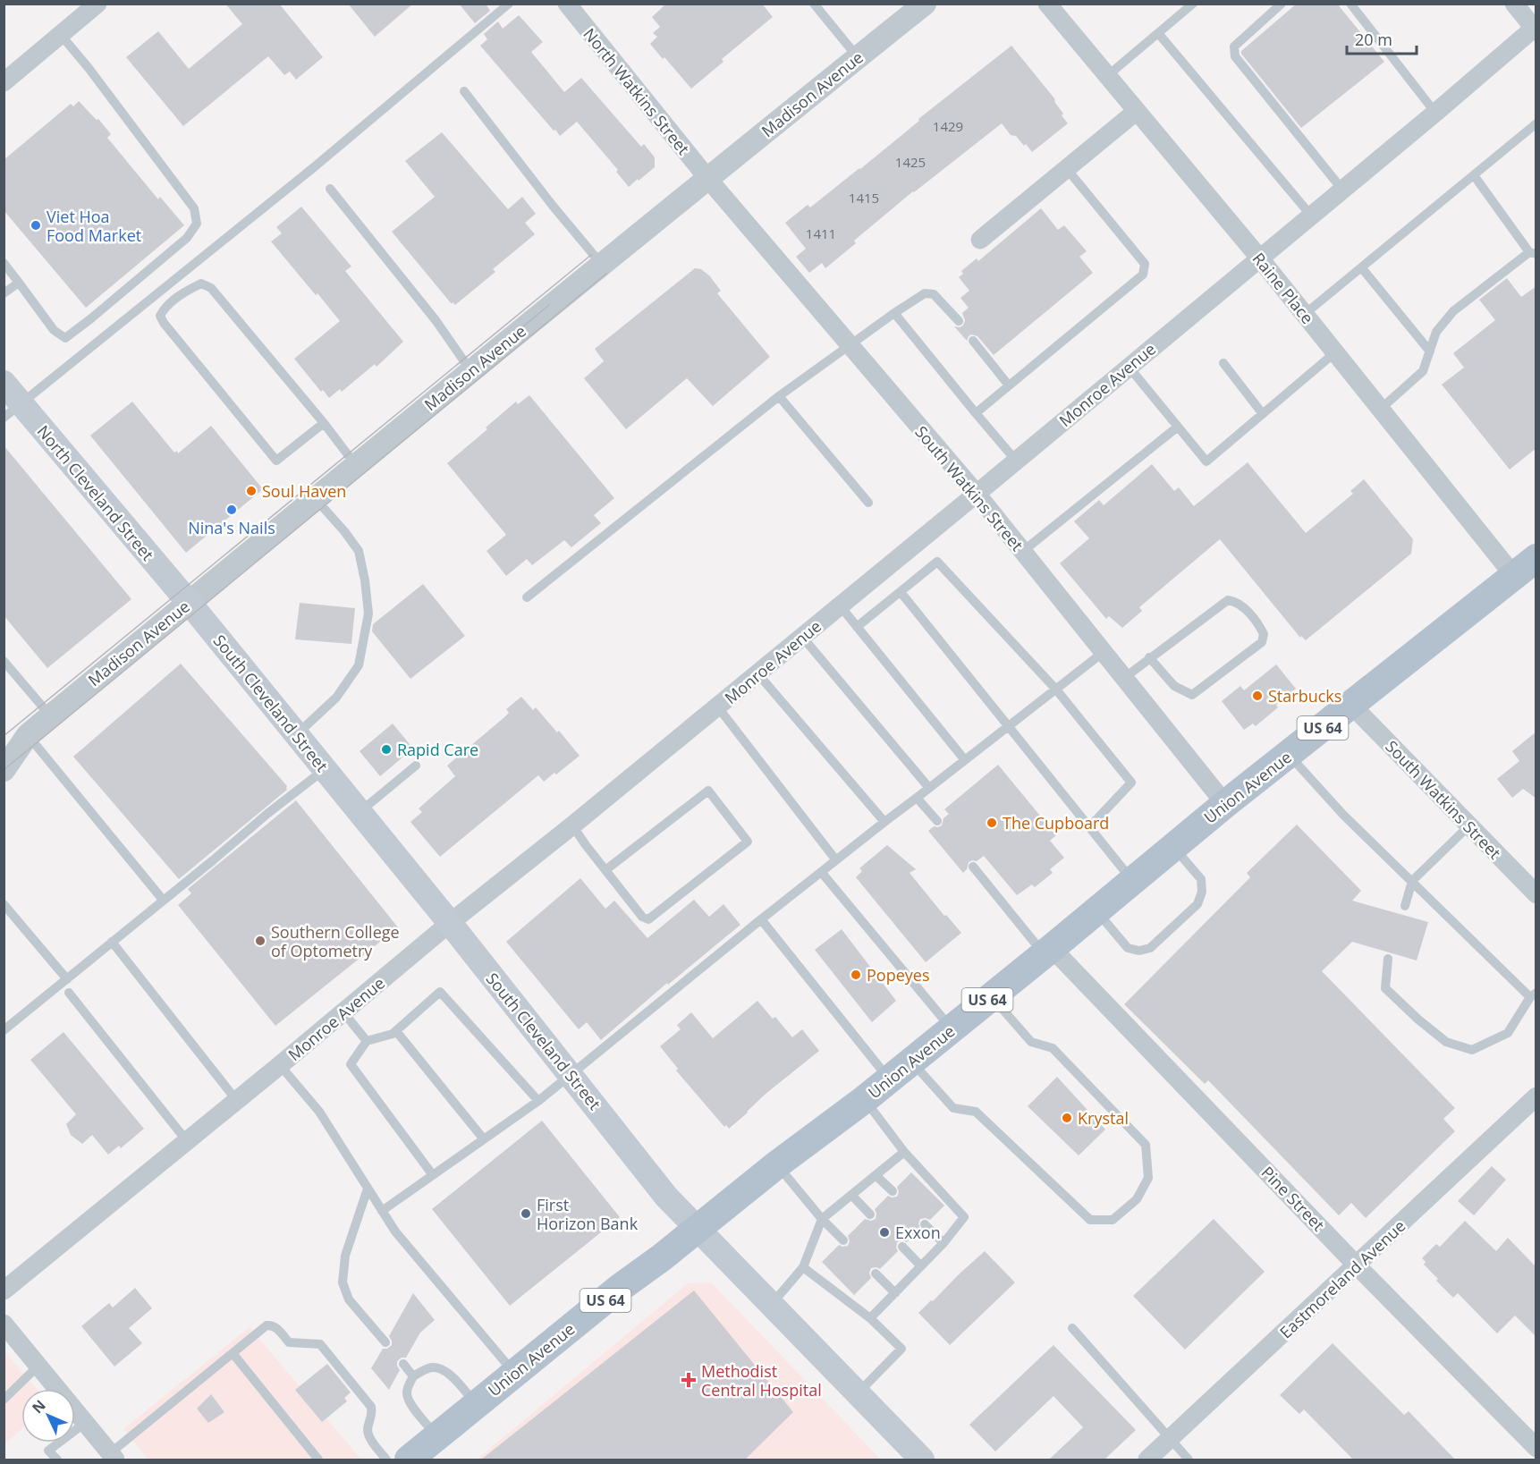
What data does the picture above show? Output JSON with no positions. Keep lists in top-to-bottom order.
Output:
{
  "streets": {
    "main road": [
      "North Cleveland Street",
      "South Cleveland Street",
      "US 64",
      "Union Avenue"
    ],
    "street": [
      "North Watkins Street",
      "Madison Avenue",
      "Raine Place",
      "Monroe Avenue",
      "South Watkins Street",
      "Pine Street",
      "Eastmoreland Avenue"
    ]
  },
  "crossings": [
    ["North Watkins Street", "Madison Avenue"],
    ["North Watkins Street", "South Watkins Street"],
    ["Madison Avenue", "South Watkins Street"],
    ["Madison Avenue", "North Cleveland Street"],
    ["Madison Avenue", "South Cleveland Street"],
    ["Raine Place", "Monroe Avenue"],
    ["Raine Place", "Union Avenue"],
    ["Monroe Avenue", "South Watkins Street"],
    ["Monroe Avenue", "South Cleveland Street"],
    ["South Watkins Street", "Union Avenue"],
    ["North Cleveland Street", "South Cleveland Street"],
    ["South Cleveland Street", "Union Avenue"],
    ["Union Avenue", "Pine Street"],
    ["Pine Street", "Eastmoreland Avenue"]
  ],
  "places": {
    "other": [
      "Viet Hoa Food Market",
      "Soul Haven",
      "Nina's Nails",
      "Starbucks",
      "Rapid Care",
      "The Cupboard",
      "Southern College of Optometry",
      "Popeyes",
      "Krystal",
      "First Horizon Bank",
      "Exxon"
    ],
    "health": ["Methodist Central Hospital"]
  },
  "house_numbers": [
    "1429",
    "1425",
    "1415",
    "1411"
  ],
  "scale_bar": "20 m",
  "north": "top left"
}
